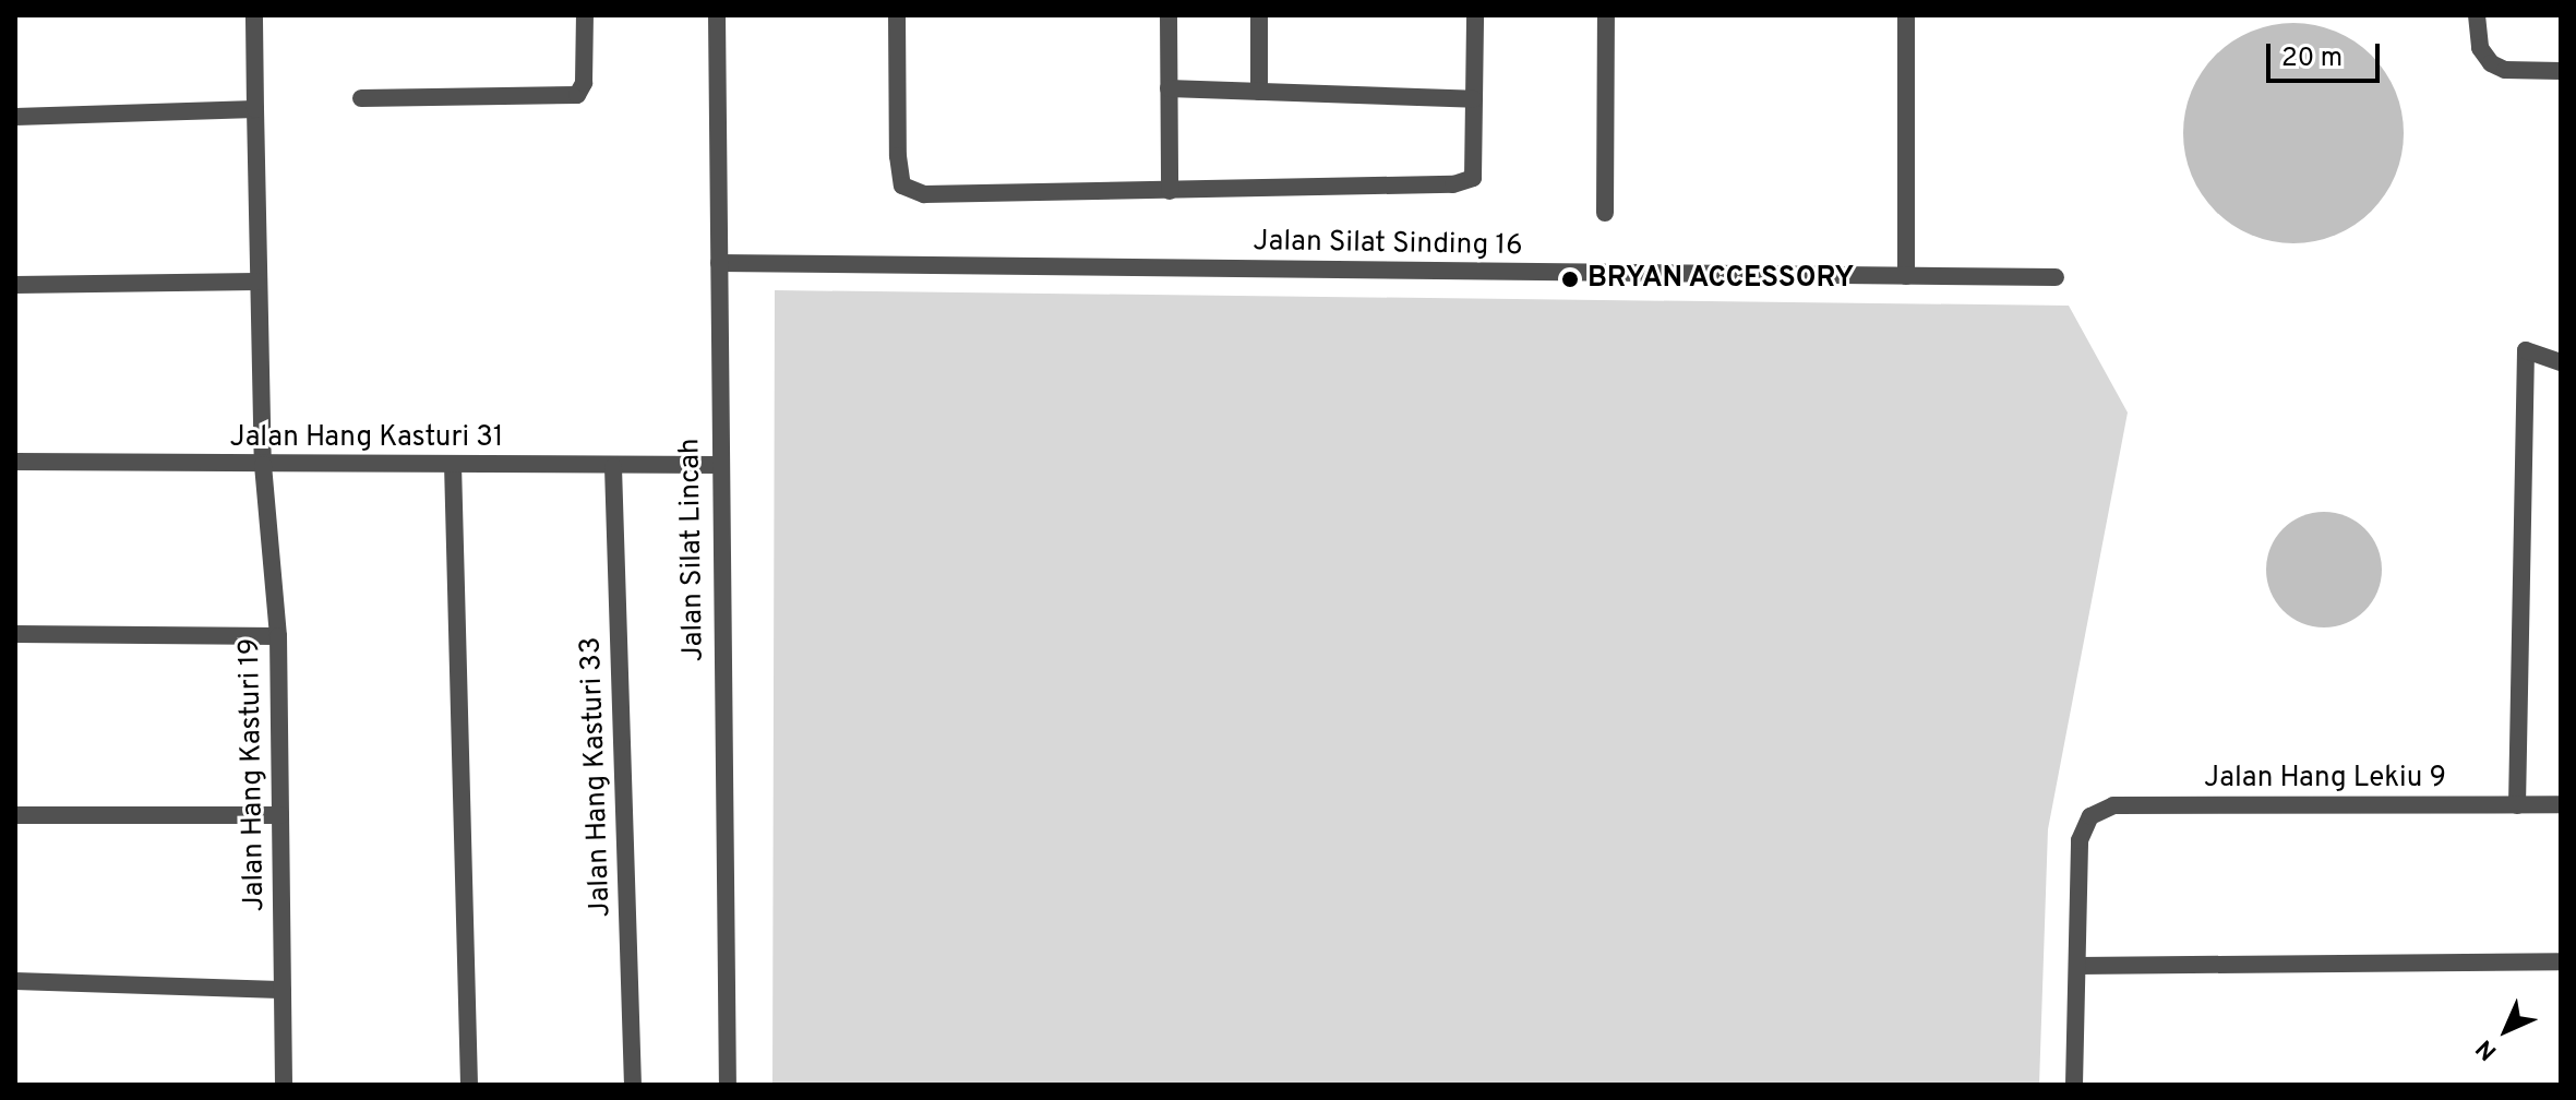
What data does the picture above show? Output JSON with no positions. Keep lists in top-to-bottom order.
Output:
{
  "streets": {
    "street": [
      "Jalan Silat Sinding 16",
      "Jalan Hang Kasturi 31",
      "Jalan Silat Lincah",
      "Jalan Hang Kasturi 19",
      "Jalan Hang Kasturi 33",
      "Jalan Hang Lekiu 9"
    ]
  },
  "crossings": [
    ["Jalan Silat Sinding 16", "Jalan Silat Lincah"],
    ["Jalan Hang Kasturi 31", "Jalan Silat Lincah"],
    ["Jalan Hang Kasturi 31", "Jalan Hang Kasturi 19"],
    ["Jalan Hang Kasturi 31", "Jalan Hang Kasturi 33"]
  ],
  "places": ["BRYAN ACCESSORY"],
  "scale_bar": "20 m",
  "north": "bottom left"
}
